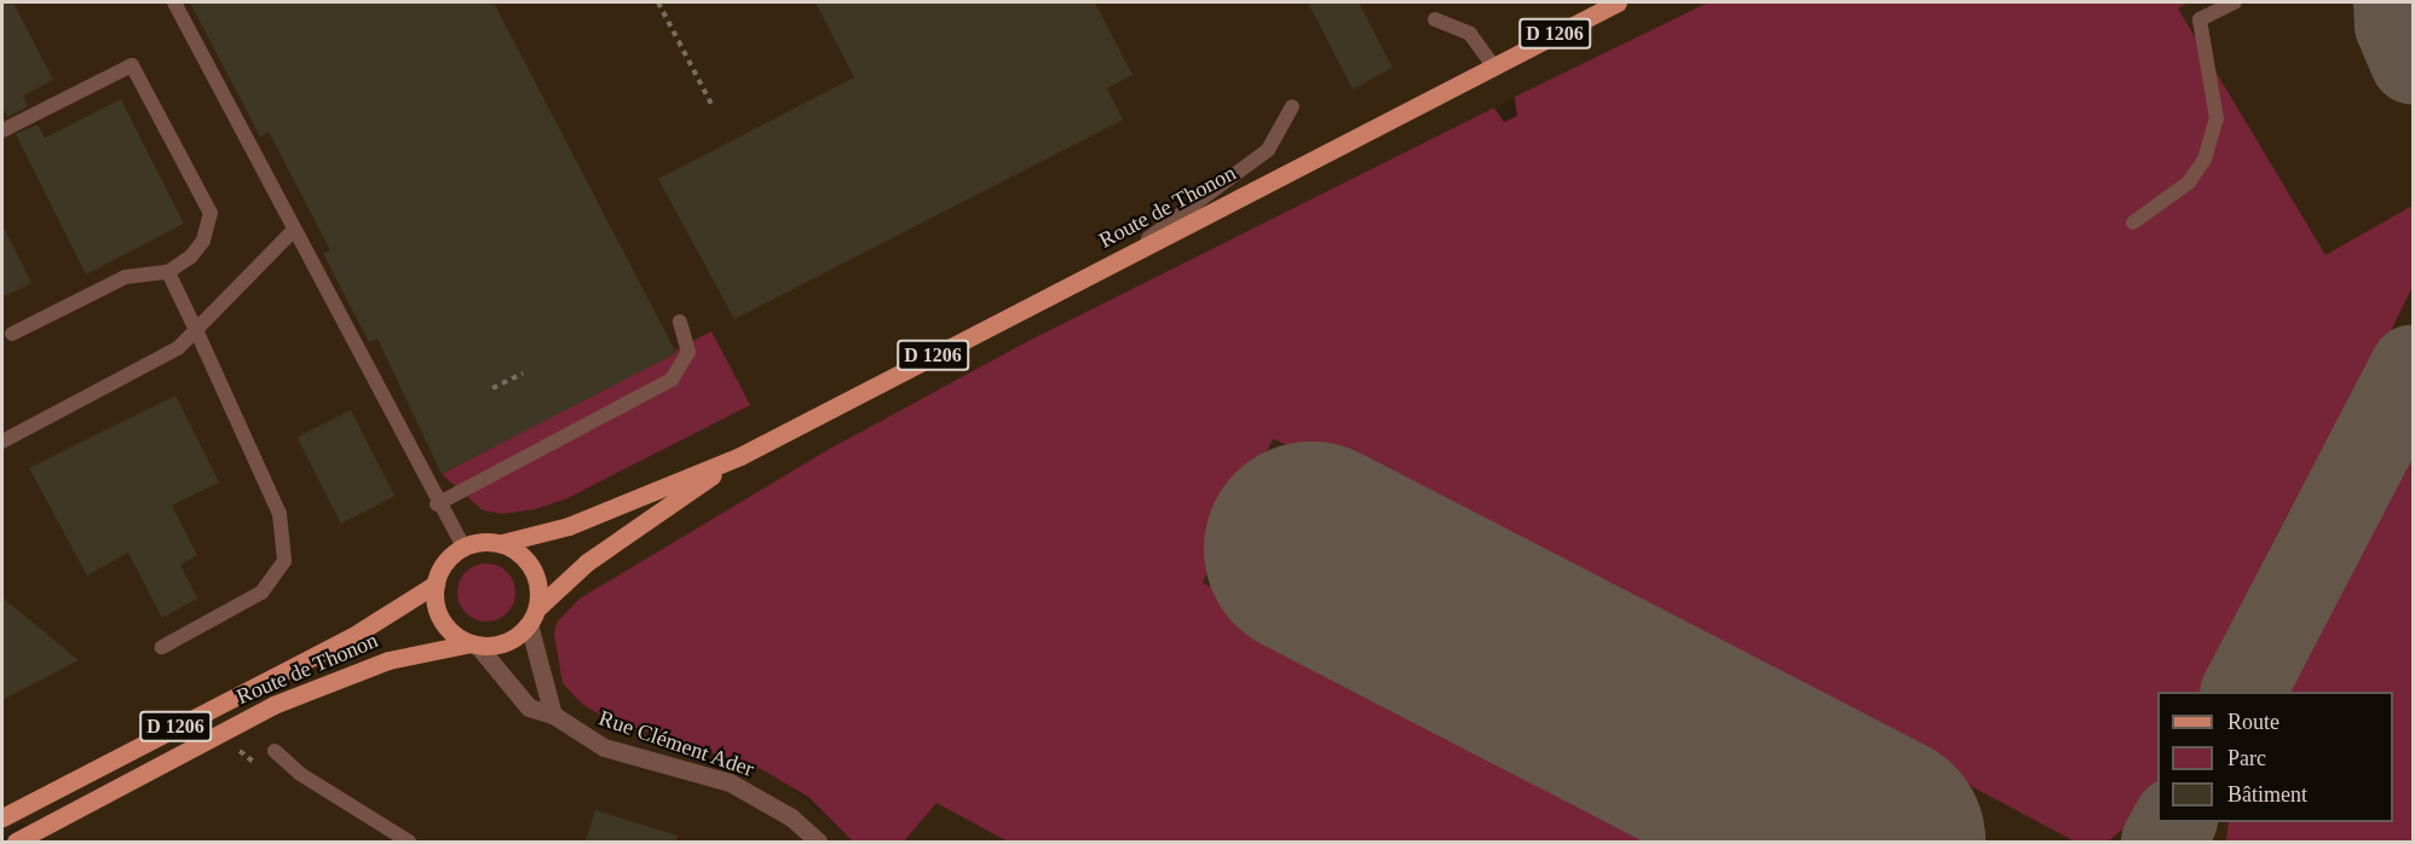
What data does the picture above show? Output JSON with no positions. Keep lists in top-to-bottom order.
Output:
{
  "streets": {
    "main road": ["D 1206", "Route de Thonon"],
    "street": ["Rue Clément Ader"]
  },
  "crossings": [
    ["Route de Thonon", "Rue Clément Ader"]
  ],
  "legend": ["Route", "Parc", "Bâtiment"]
}
